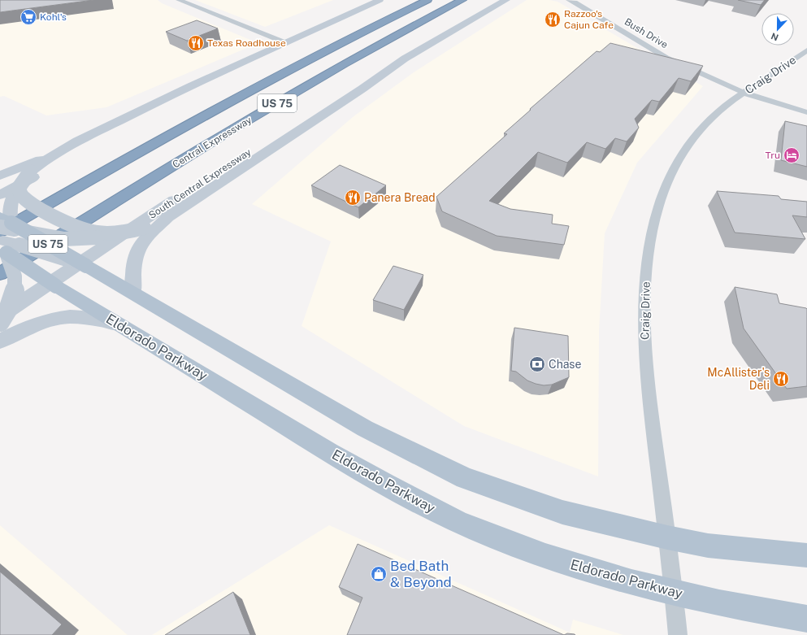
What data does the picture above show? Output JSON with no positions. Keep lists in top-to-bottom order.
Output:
{
  "streets": {
    "highway": ["US 75", "Central Expressway"],
    "main road": ["South Central Expressway", "Eldorado Parkway"],
    "street": ["Bush Drive", "Craig Drive"]
  },
  "crossings": [
    ["Bush Drive", "Craig Drive"],
    ["Craig Drive", "Eldorado Parkway"],
    ["US 75", "Eldorado Parkway"]
  ],
  "places": {
    "supermarket": ["Kohl's"],
    "restaurant": [
      "Razzoo's Cajun Cafe",
      "Texas Roadhouse",
      "Panera Bread",
      "McAllister's Deli"
    ],
    "hotel": ["Tru"],
    "bank": ["Chase"],
    "shop": ["Bed Bath & Beyond"]
  },
  "north": "bottom"
}
